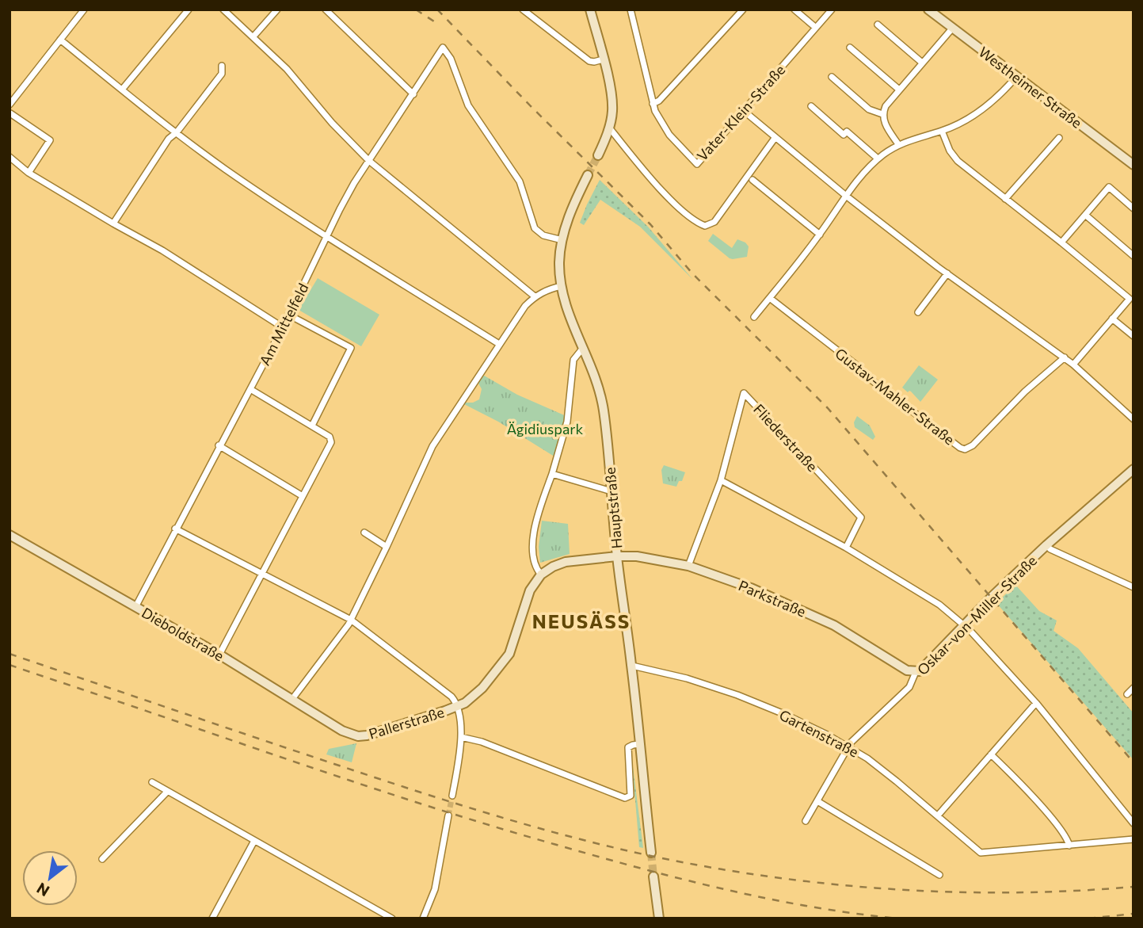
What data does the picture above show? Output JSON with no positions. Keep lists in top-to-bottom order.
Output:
{
  "streets": {
    "street": [
      "Westheimer Straße",
      "Vater-Klein-Straße",
      "Am Mittelfeld",
      "Gustav-Mahler-Straße",
      "Fliederstraße",
      "Hauptstraße",
      "Parkstraße",
      "Oskar-von-Miller-Straße",
      "Dieboldstraße",
      "Pallerstraße",
      "Gartenstraße"
    ]
  },
  "crossings": [
    ["Am Mittelfeld", "Hauptstraße"],
    ["Am Mittelfeld", "Dieboldstraße"],
    ["Fliederstraße", "Parkstraße"],
    ["Hauptstraße", "Parkstraße"],
    ["Hauptstraße", "Gartenstraße"],
    ["Parkstraße", "Oskar-von-Miller-Straße"],
    ["Oskar-von-Miller-Straße", "Gartenstraße"],
    ["Dieboldstraße", "Pallerstraße"]
  ],
  "districts": ["NEUSÄSS"],
  "parks": ["Ägidiuspark"],
  "north": "bottom left"
}
